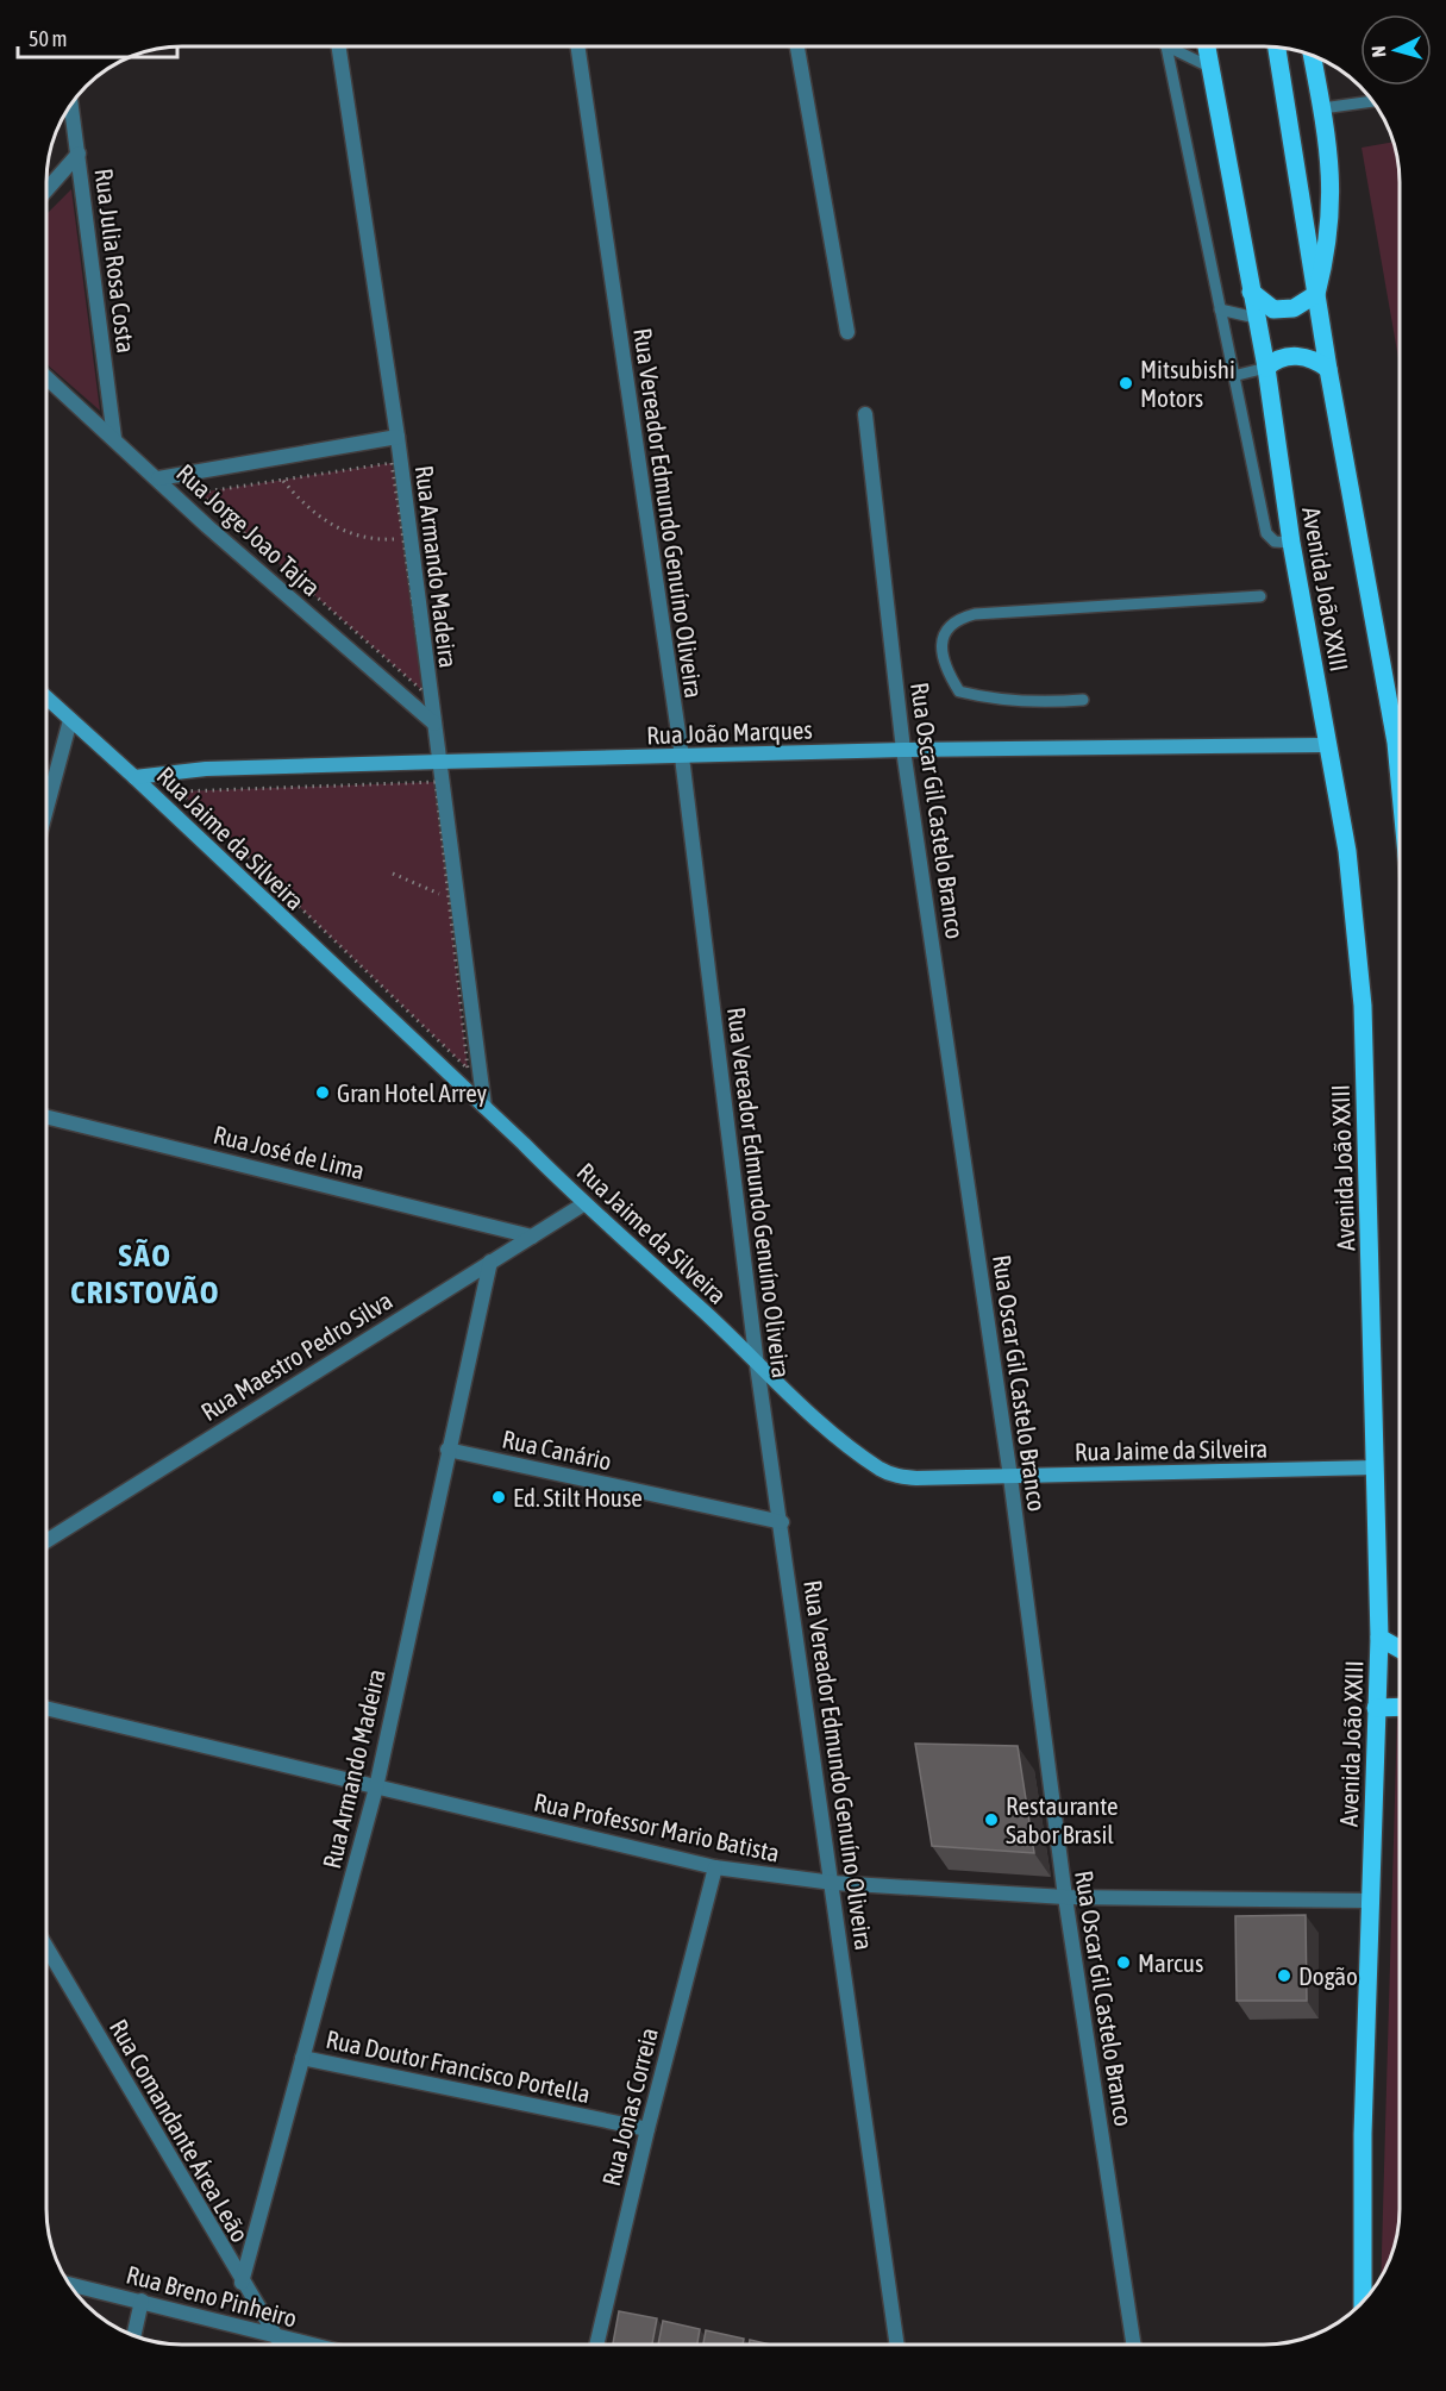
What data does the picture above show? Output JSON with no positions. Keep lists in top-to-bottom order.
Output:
{
  "streets": {
    "main road": ["Avenida João XXIII"],
    "street": [
      "Rua Julia Rosa Costa",
      "Rua Vereador Edmundo Genuíno Oliveira",
      "Rua Jorge Joao Tajra",
      "Rua Armando Madeira",
      "Rua João Marques",
      "Rua Oscar Gil Castelo Branco",
      "Rua Jaime da Silveira",
      "Rua José de Lima",
      "Rua Maestro Pedro Silva",
      "Rua Canário",
      "Rua Professor Mario Batista",
      "Rua Doutor Francisco Portella",
      "Rua Jonas Correia",
      "Rua Comandante Área Leão",
      "Rua Breno Pinheiro"
    ]
  },
  "crossings": [
    ["Rua Julia Rosa Costa", "Rua Jorge Joao Tajra"],
    ["Rua Vereador Edmundo Genuíno Oliveira", "Rua João Marques"],
    ["Rua Vereador Edmundo Genuíno Oliveira", "Rua Jaime da Silveira"],
    ["Rua Vereador Edmundo Genuíno Oliveira", "Rua Canário"],
    ["Rua Vereador Edmundo Genuíno Oliveira", "Rua Professor Mario Batista"],
    ["Rua Jorge Joao Tajra", "Rua Armando Madeira"],
    ["Rua Armando Madeira", "Rua João Marques"],
    ["Rua Armando Madeira", "Rua Jaime da Silveira"],
    ["Rua Armando Madeira", "Rua Maestro Pedro Silva"],
    ["Rua Armando Madeira", "Rua Canário"],
    ["Rua Armando Madeira", "Rua Professor Mario Batista"],
    ["Rua Armando Madeira", "Rua Doutor Francisco Portella"],
    ["Rua Armando Madeira", "Rua Comandante Área Leão"],
    ["Avenida João XXIII", "Rua João Marques"],
    ["Avenida João XXIII", "Rua Jaime da Silveira"],
    ["Avenida João XXIII", "Rua Professor Mario Batista"],
    ["Rua João Marques", "Rua Oscar Gil Castelo Branco"],
    ["Rua João Marques", "Rua Jaime da Silveira"],
    ["Rua Oscar Gil Castelo Branco", "Rua Jaime da Silveira"],
    ["Rua Oscar Gil Castelo Branco", "Rua Professor Mario Batista"],
    ["Rua Jaime da Silveira", "Rua Maestro Pedro Silva"],
    ["Rua José de Lima", "Rua Maestro Pedro Silva"],
    ["Rua Professor Mario Batista", "Rua Jonas Correia"],
    ["Rua Doutor Francisco Portella", "Rua Jonas Correia"],
    ["Rua Comandante Área Leão", "Rua Breno Pinheiro"]
  ],
  "districts": ["SÃO CRISTOVÃO"],
  "places": [
    "Mitsubishi Motors",
    "Gran Hotel Arrey",
    "Ed. Stilt House",
    "Restaurante Sabor Brasil",
    "Marcus",
    "Dogão"
  ],
  "scale_bar": "50 m",
  "north": "left"
}
